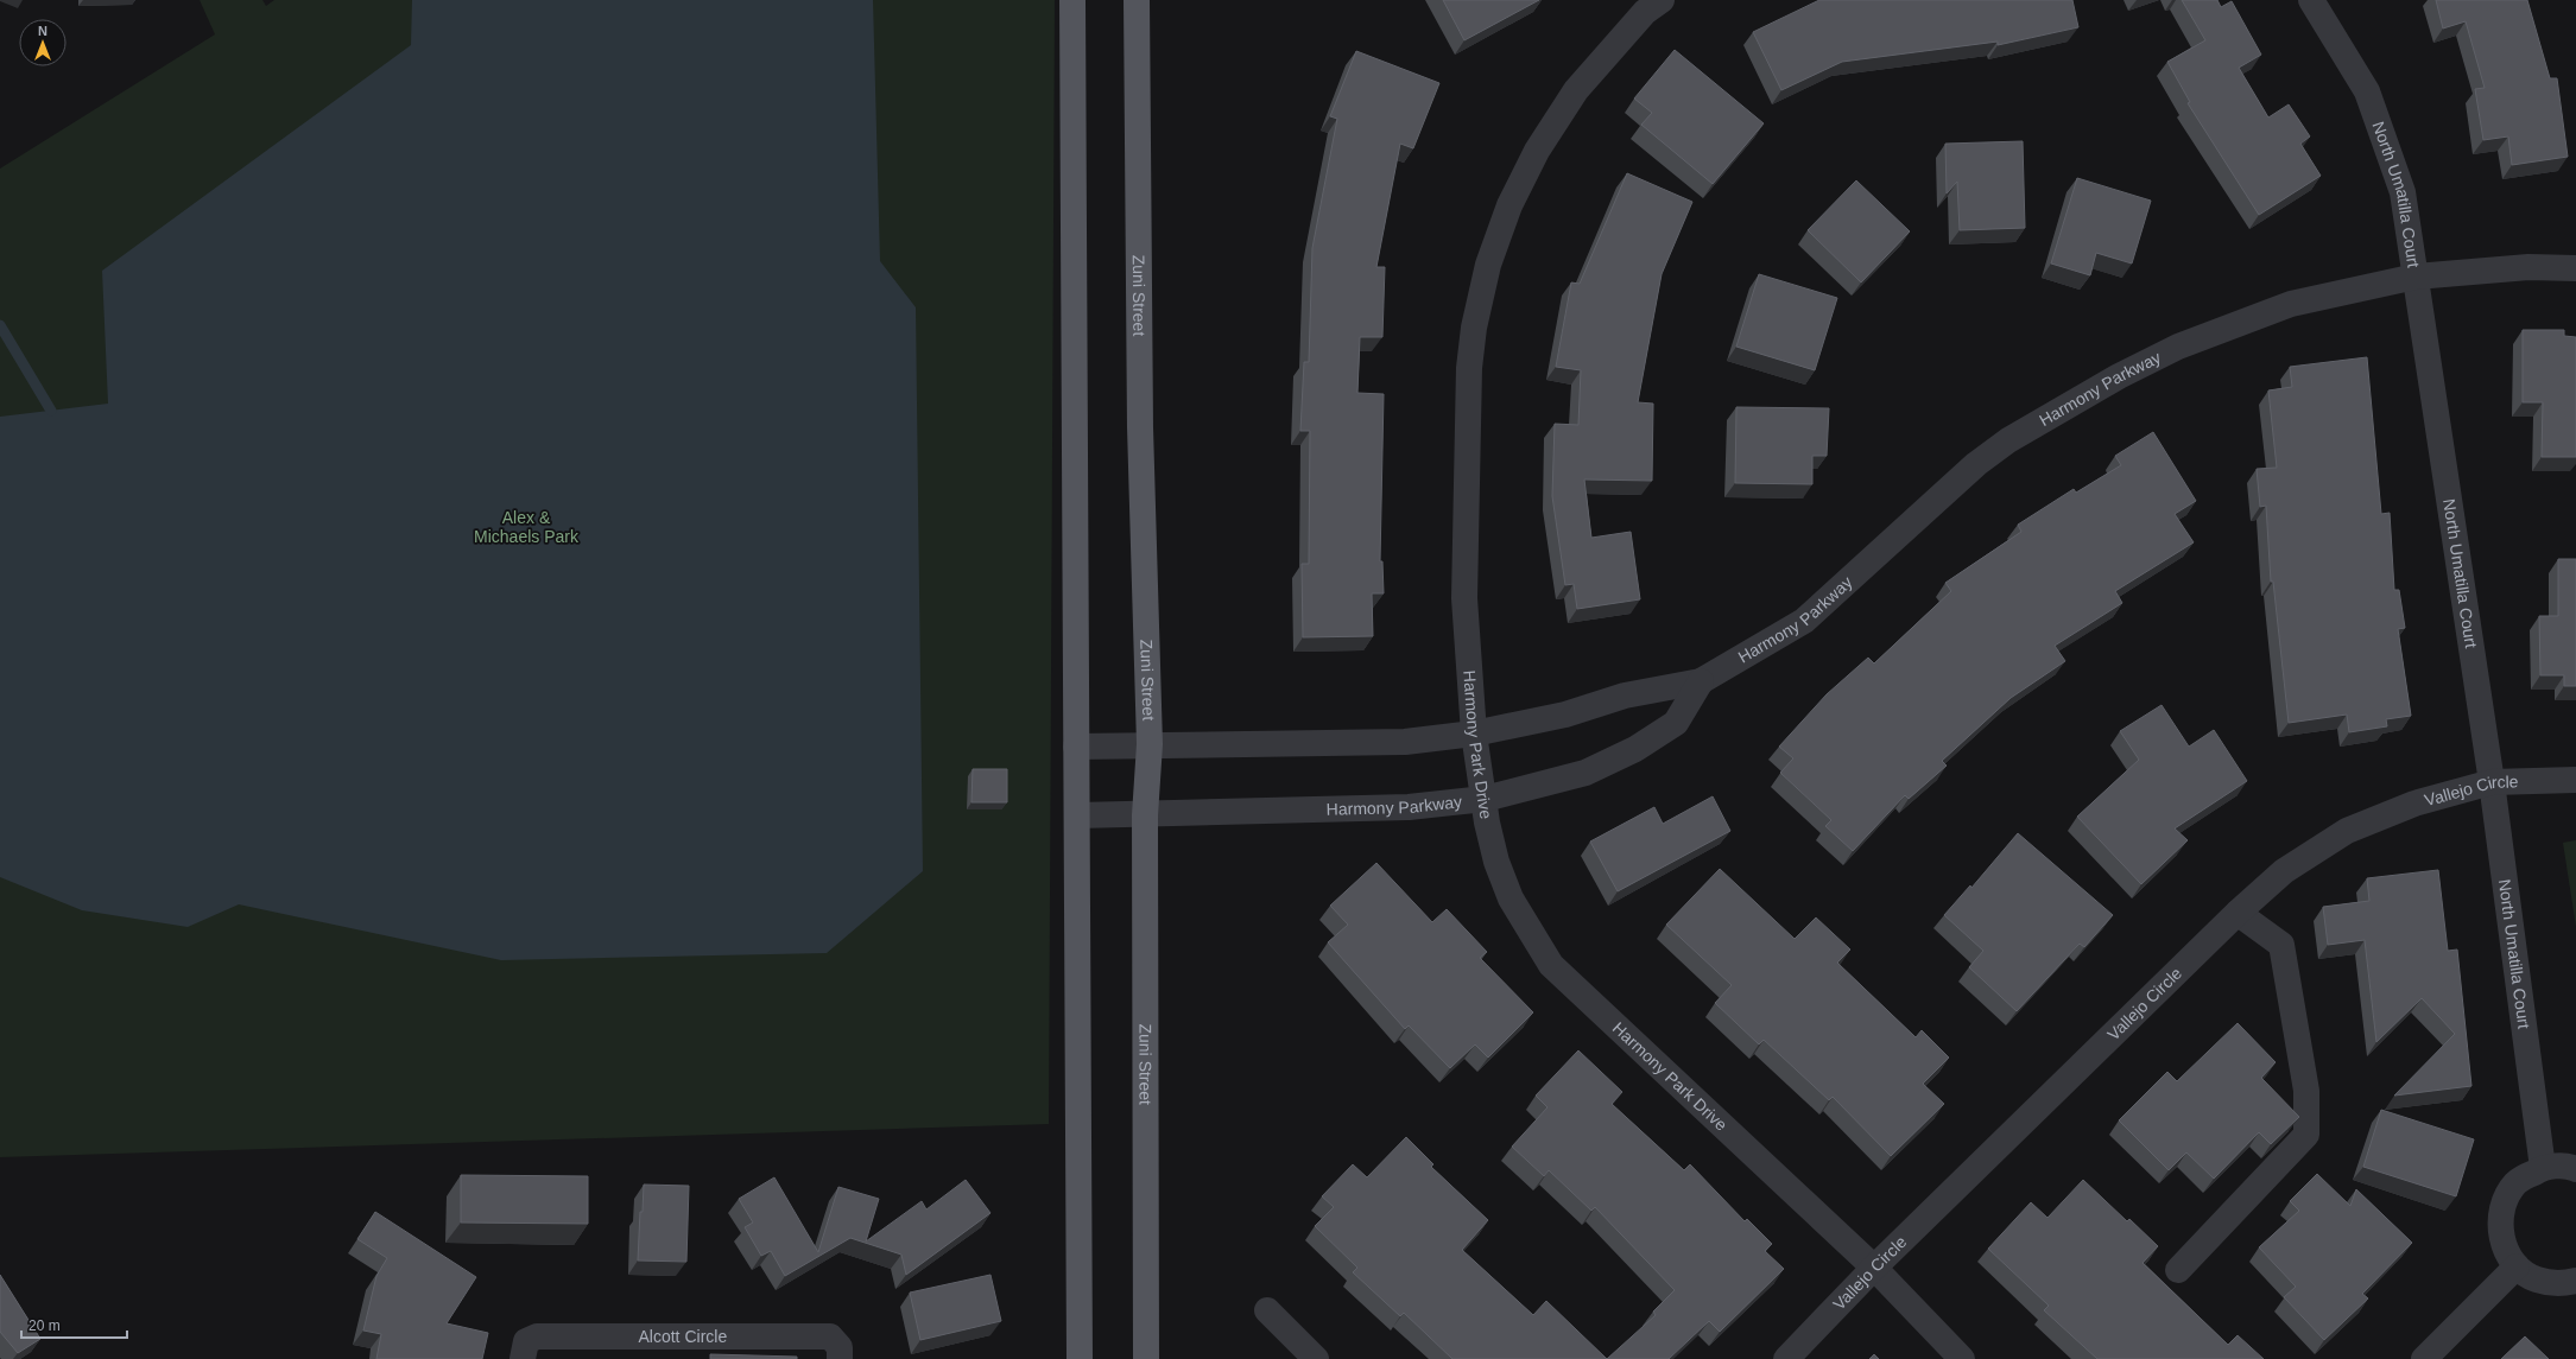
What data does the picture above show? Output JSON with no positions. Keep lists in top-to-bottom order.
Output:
{
  "streets": {
    "main road": ["Zuni Street"],
    "street": [
      "North Umatilla Court",
      "Harmony Parkway",
      "Harmony Park Drive",
      "Vallejo Circle",
      "Alcott Circle"
    ]
  },
  "crossings": [
    ["North Umatilla Court", "Harmony Parkway"],
    ["North Umatilla Court", "Vallejo Circle"],
    ["Zuni Street", "Harmony Parkway"],
    ["Harmony Parkway", "Harmony Park Drive"],
    ["Harmony Park Drive", "Vallejo Circle"]
  ],
  "parks": ["Alex & Michaels Park"],
  "scale_bar": "20 m",
  "north": "top"
}
